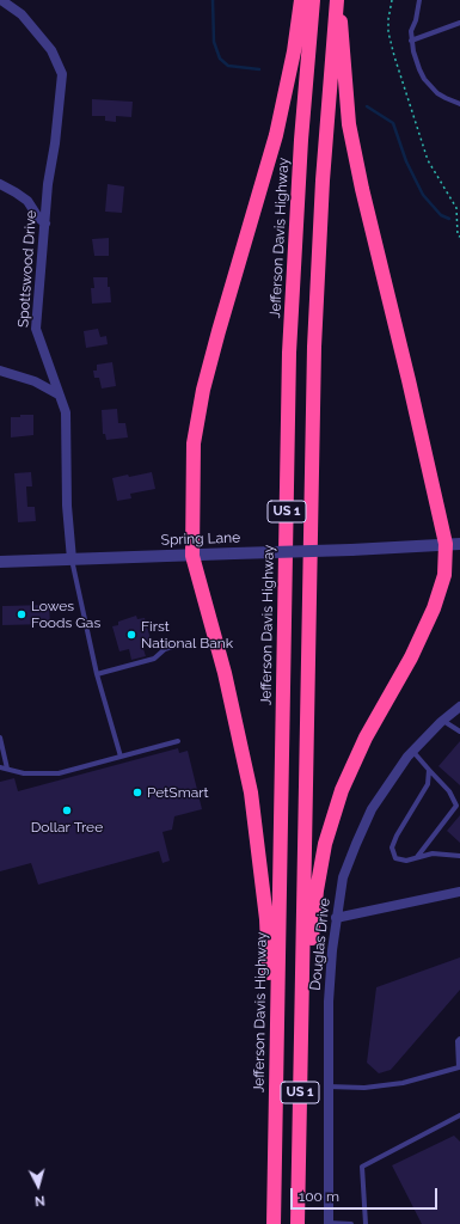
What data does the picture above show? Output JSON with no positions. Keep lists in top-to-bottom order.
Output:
{
  "streets": {
    "highway": ["Jefferson Davis Highway", "US 1"],
    "street": ["Spottswood Drive", "Spring Lane", "Douglas Drive"]
  },
  "crossings": [
    ["Spottswood Drive", "Spring Lane"]
  ],
  "places": [
    "Lowes Foods Gas",
    "First National Bank",
    "PetSmart",
    "Dollar Tree"
  ],
  "scale_bar": "100 m",
  "north": "bottom"
}
